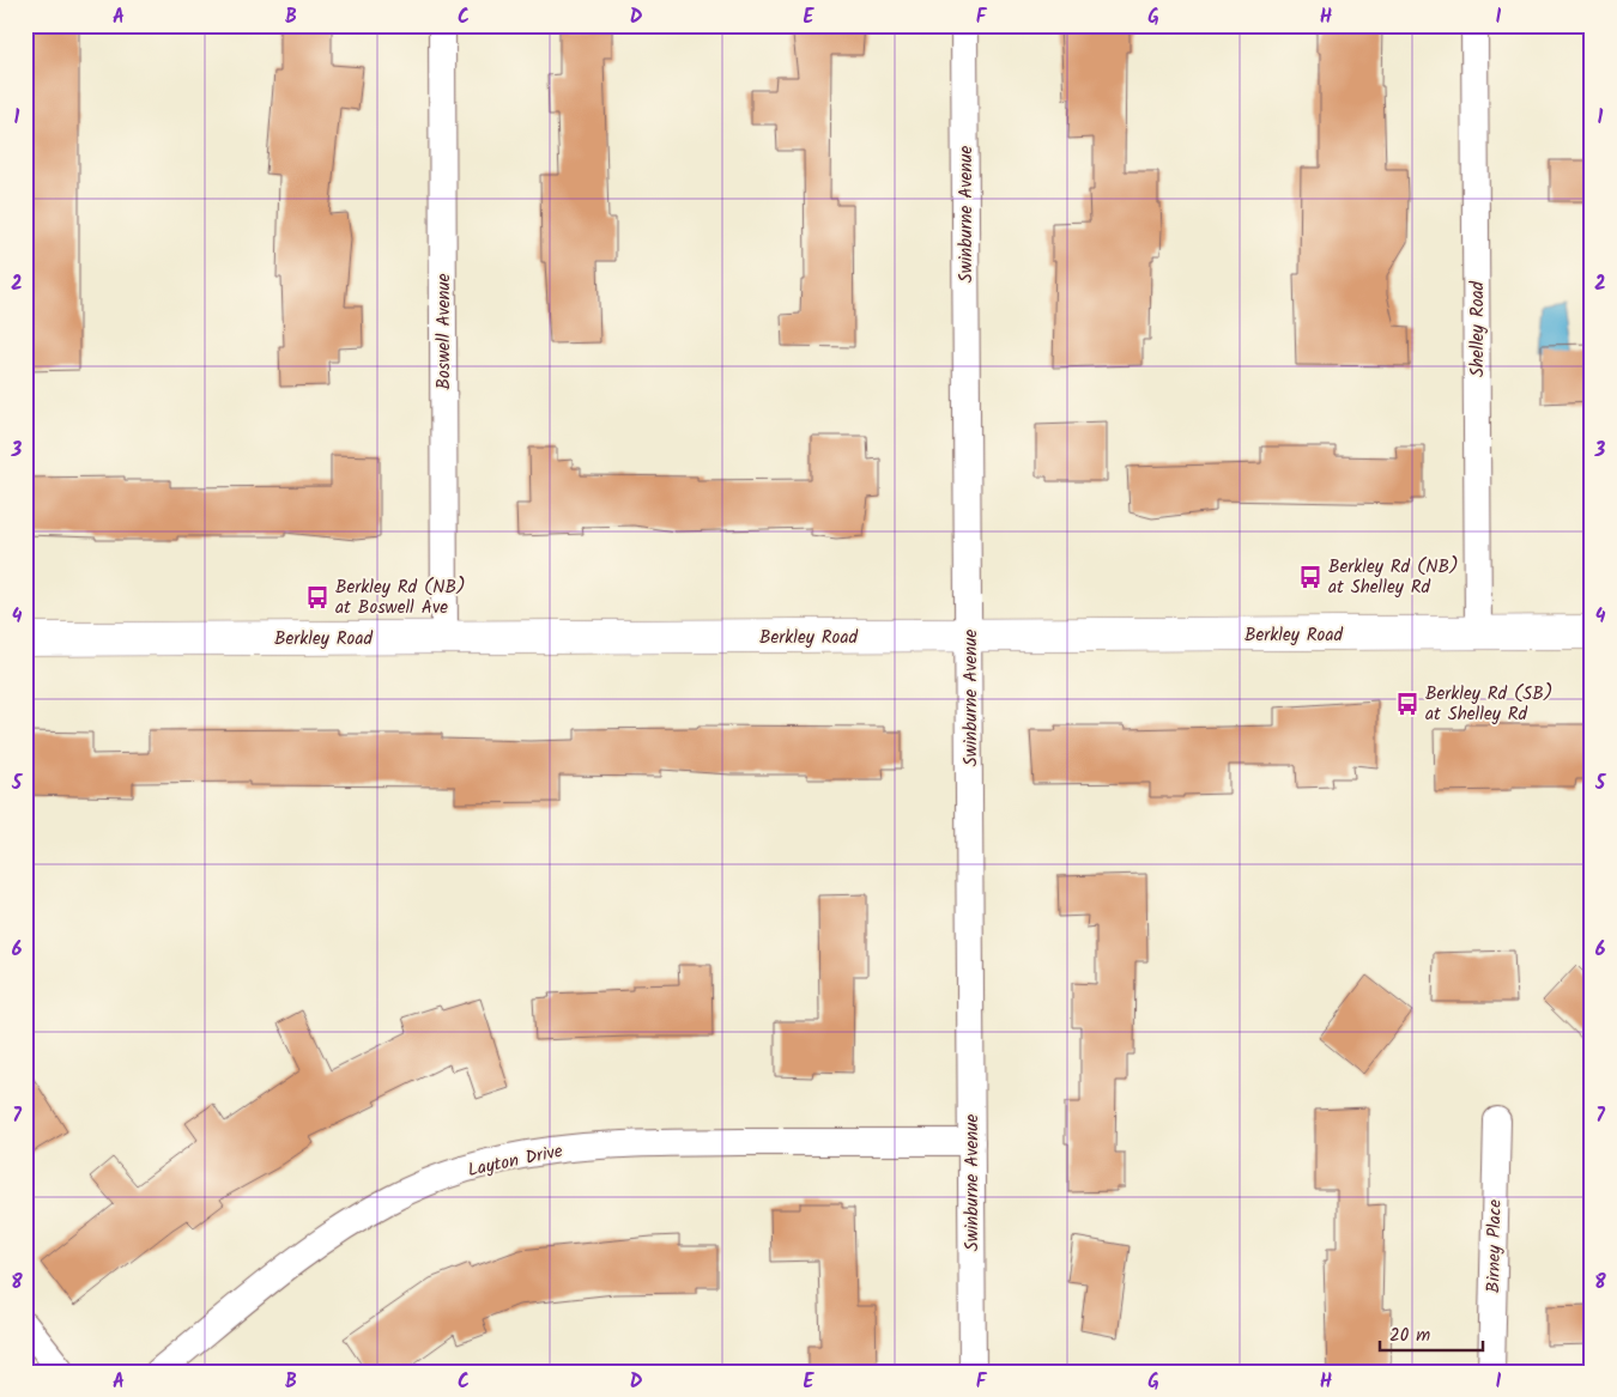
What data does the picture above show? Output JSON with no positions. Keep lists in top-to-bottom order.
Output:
{
  "streets": {
    "street": [
      "Swinburne Avenue",
      "Shelley Road",
      "Boswell Avenue",
      "Berkley Road",
      "Layton Drive",
      "Birney Place"
    ]
  },
  "crossings": [
    ["Swinburne Avenue", "Berkley Road"],
    ["Swinburne Avenue", "Layton Drive"],
    ["Shelley Road", "Berkley Road"],
    ["Boswell Avenue", "Berkley Road"]
  ],
  "places": {
    "bus stop": ["Berkley Rd (NB) at Shelley Rd", "Berkley Rd (NB) at Boswell Ave", "Berkley Rd (SB) at Shelley Rd"]
  },
  "scale_bar": "20 m",
  "grid": {
    "columns": [
      "A",
      "B",
      "C",
      "D",
      "E",
      "F",
      "G",
      "H",
      "I"
    ],
    "rows": [
      "1",
      "2",
      "3",
      "4",
      "5",
      "6",
      "7",
      "8"
    ]
  }
}
